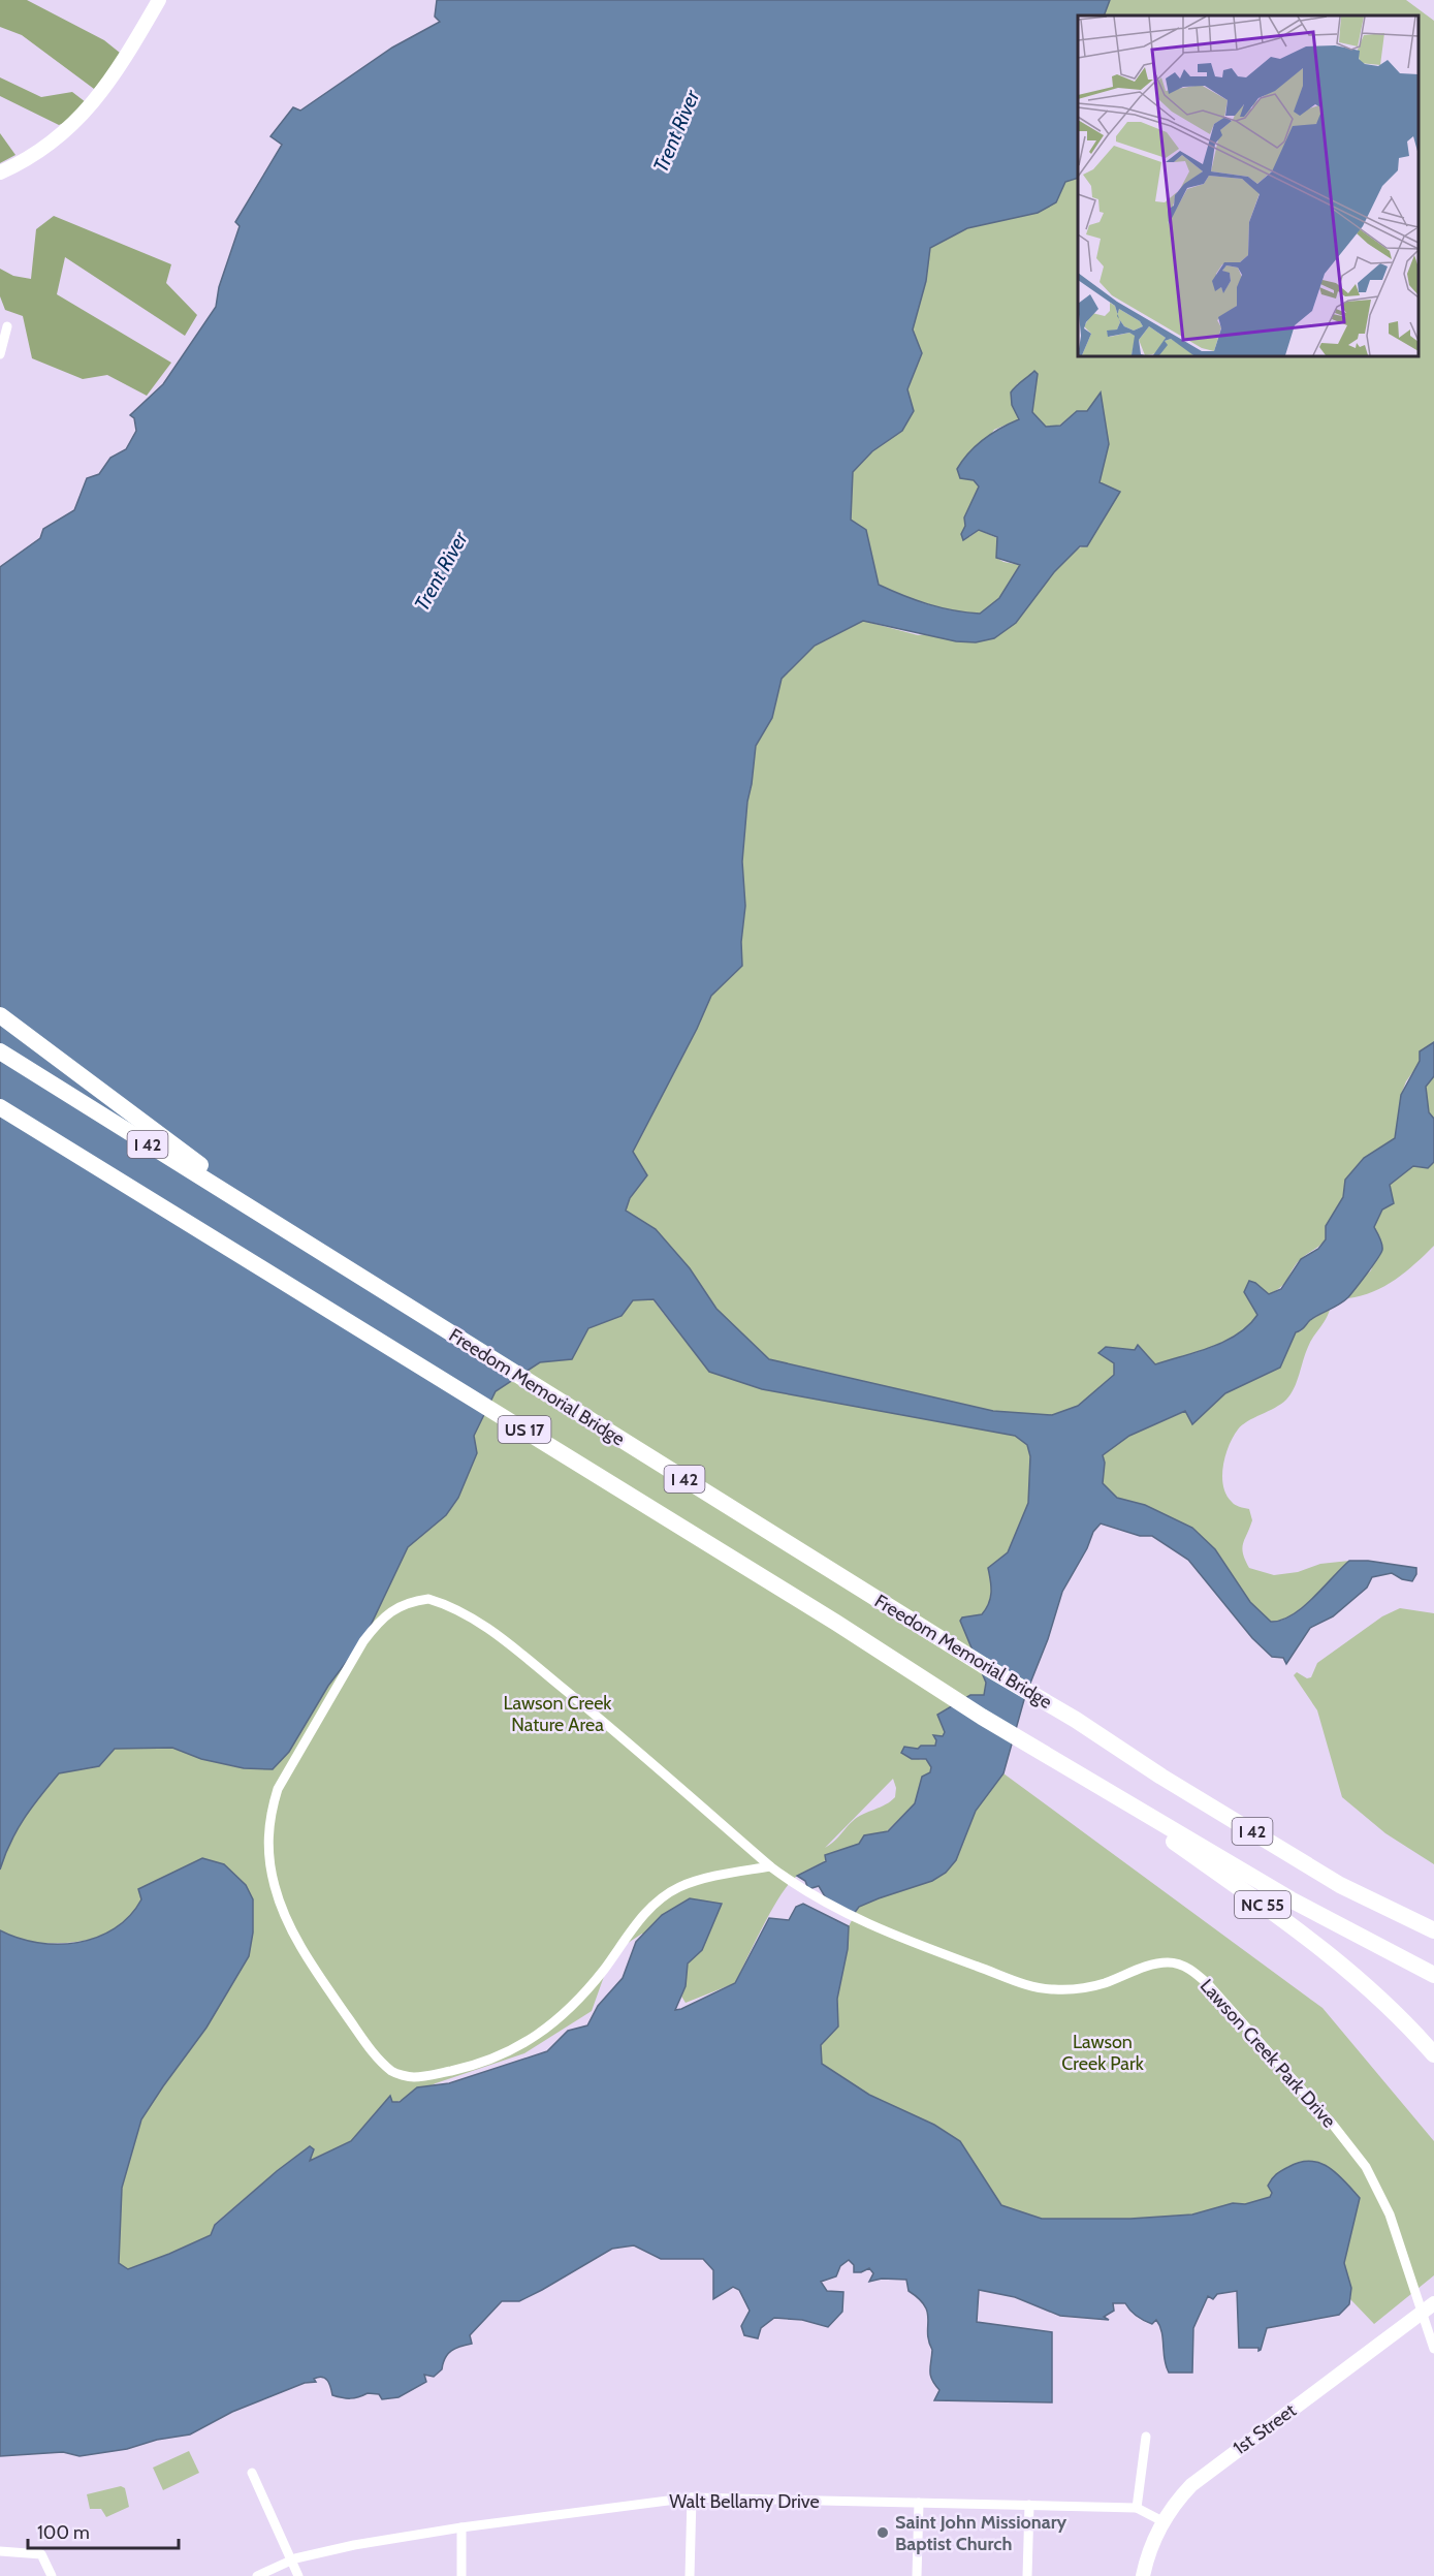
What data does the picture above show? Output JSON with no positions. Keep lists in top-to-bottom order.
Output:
{
  "streets": {
    "highway": [
      "I 42",
      "Freedom Memorial Bridge",
      "US 17",
      "NC 55"
    ],
    "main road": ["1st Street"],
    "street": ["Lawson Creek Park Drive", "Walt Bellamy Drive"]
  },
  "crossings": [
    ["US 17", "NC 55"],
    ["Lawson Creek Park Drive", "1st Street"],
    ["1st Street", "Walt Bellamy Drive"]
  ],
  "water": ["Trent River"],
  "parks": ["Lawson Creek Nature Area", "Lawson Creek Park"],
  "places": ["Saint John Missionary Baptist Church"],
  "scale_bar": "100 m"
}
